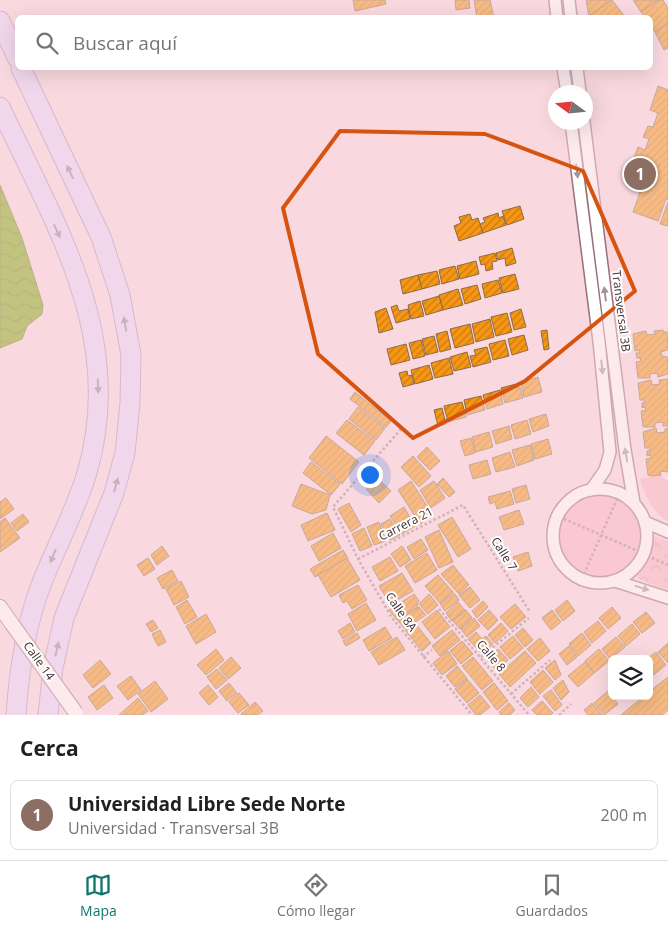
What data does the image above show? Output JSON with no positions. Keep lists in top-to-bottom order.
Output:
{
  "streets": {
    "street": ["Transversal 3B", "Calle 14"],
    "path": [
      "Carrera 21",
      "Calle 7",
      "Calle 8A",
      "Calle 8"
    ]
  },
  "crossings": [
    ["Carrera 21", "Calle 7"],
    ["Carrera 21", "Calle 8A"]
  ],
  "north": "left",
  "page": {
    "search": "Buscar aquí",
    "pins": "1",
    "heading": "Cerca",
    "list": [
      {
        "mark": "1",
        "name": "Universidad Libre Sede Norte",
        "note": "Universidad · Transversal 3B",
        "value": "200 m"
      }
    ],
    "nav": ["Mapa", "Cómo llegar", "Guardados"]
  }
}
